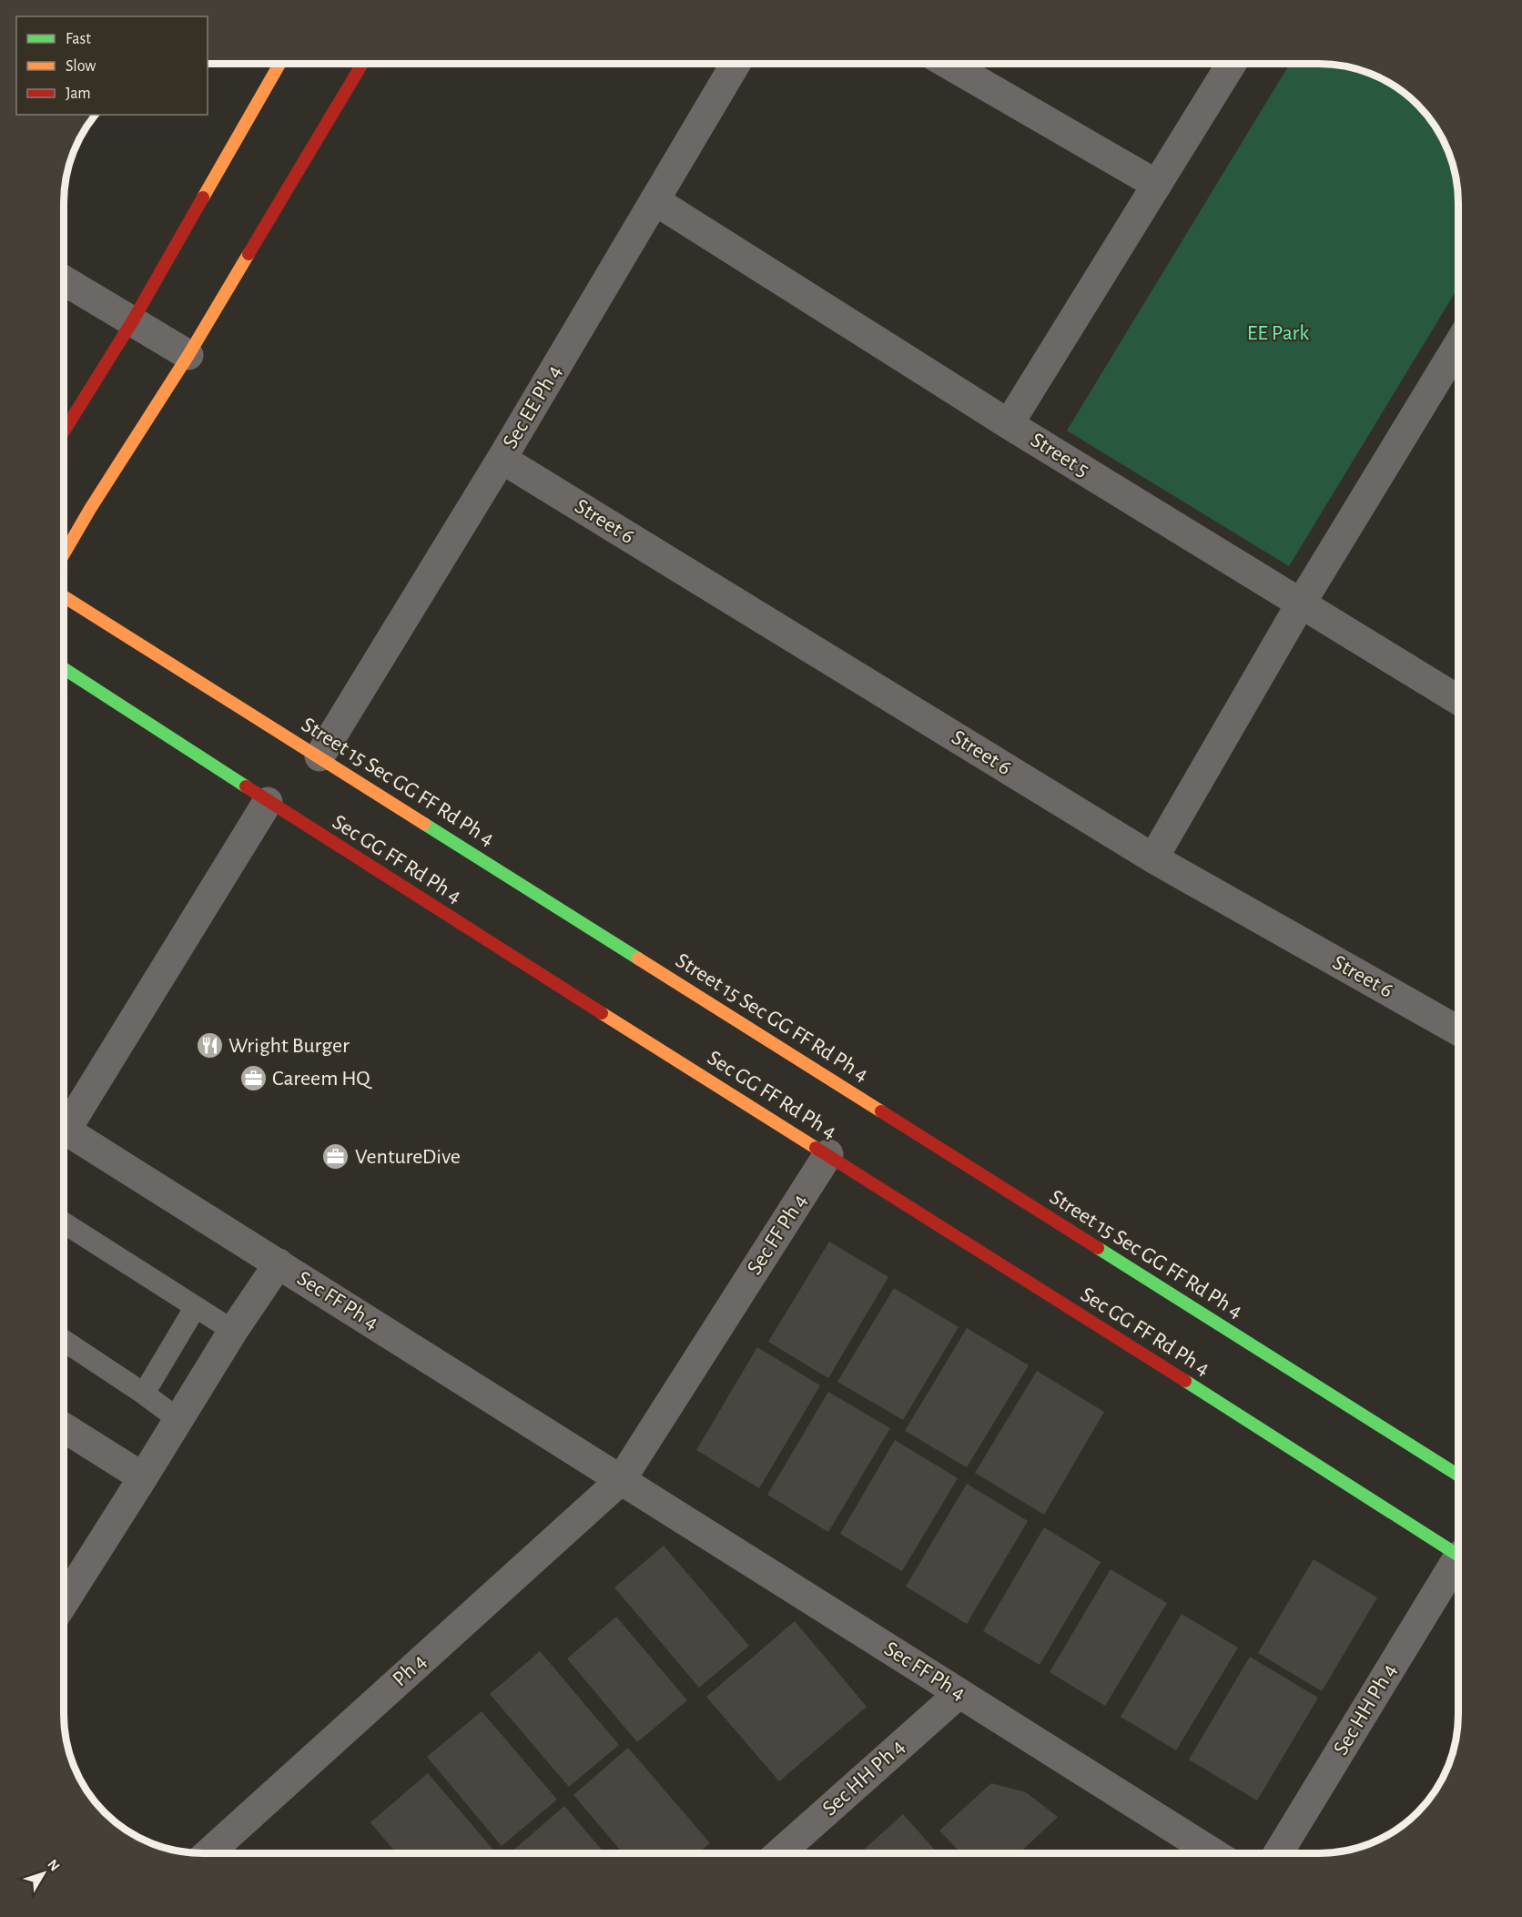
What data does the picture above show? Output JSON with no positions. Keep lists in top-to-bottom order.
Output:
{
  "streets": {
    "main road": ["Street 15 Sec GG FF Rd Ph 4", "Sec GG FF Rd Ph 4"],
    "street": [
      "Sec EE Ph 4",
      "Street 5",
      "Street 6",
      "Sec FF Ph 4",
      "Ph 4",
      "Sec HH Ph 4"
    ]
  },
  "crossings": [
    ["Sec EE Ph 4", "Street 5"],
    ["Sec EE Ph 4", "Street 6"],
    ["Sec EE Ph 4", "Street 15 Sec GG FF Rd Ph 4"],
    ["Sec GG FF Rd Ph 4", "Sec FF Ph 4"],
    ["Sec FF Ph 4", "Ph 4"],
    ["Sec FF Ph 4", "Sec HH Ph 4"]
  ],
  "parks": ["EE Park"],
  "places": {
    "restaurant": ["Wright Burger"],
    "office": ["Careem HQ", "VentureDive"]
  },
  "legend": ["Fast", "Slow", "Jam"],
  "north": "top right"
}
